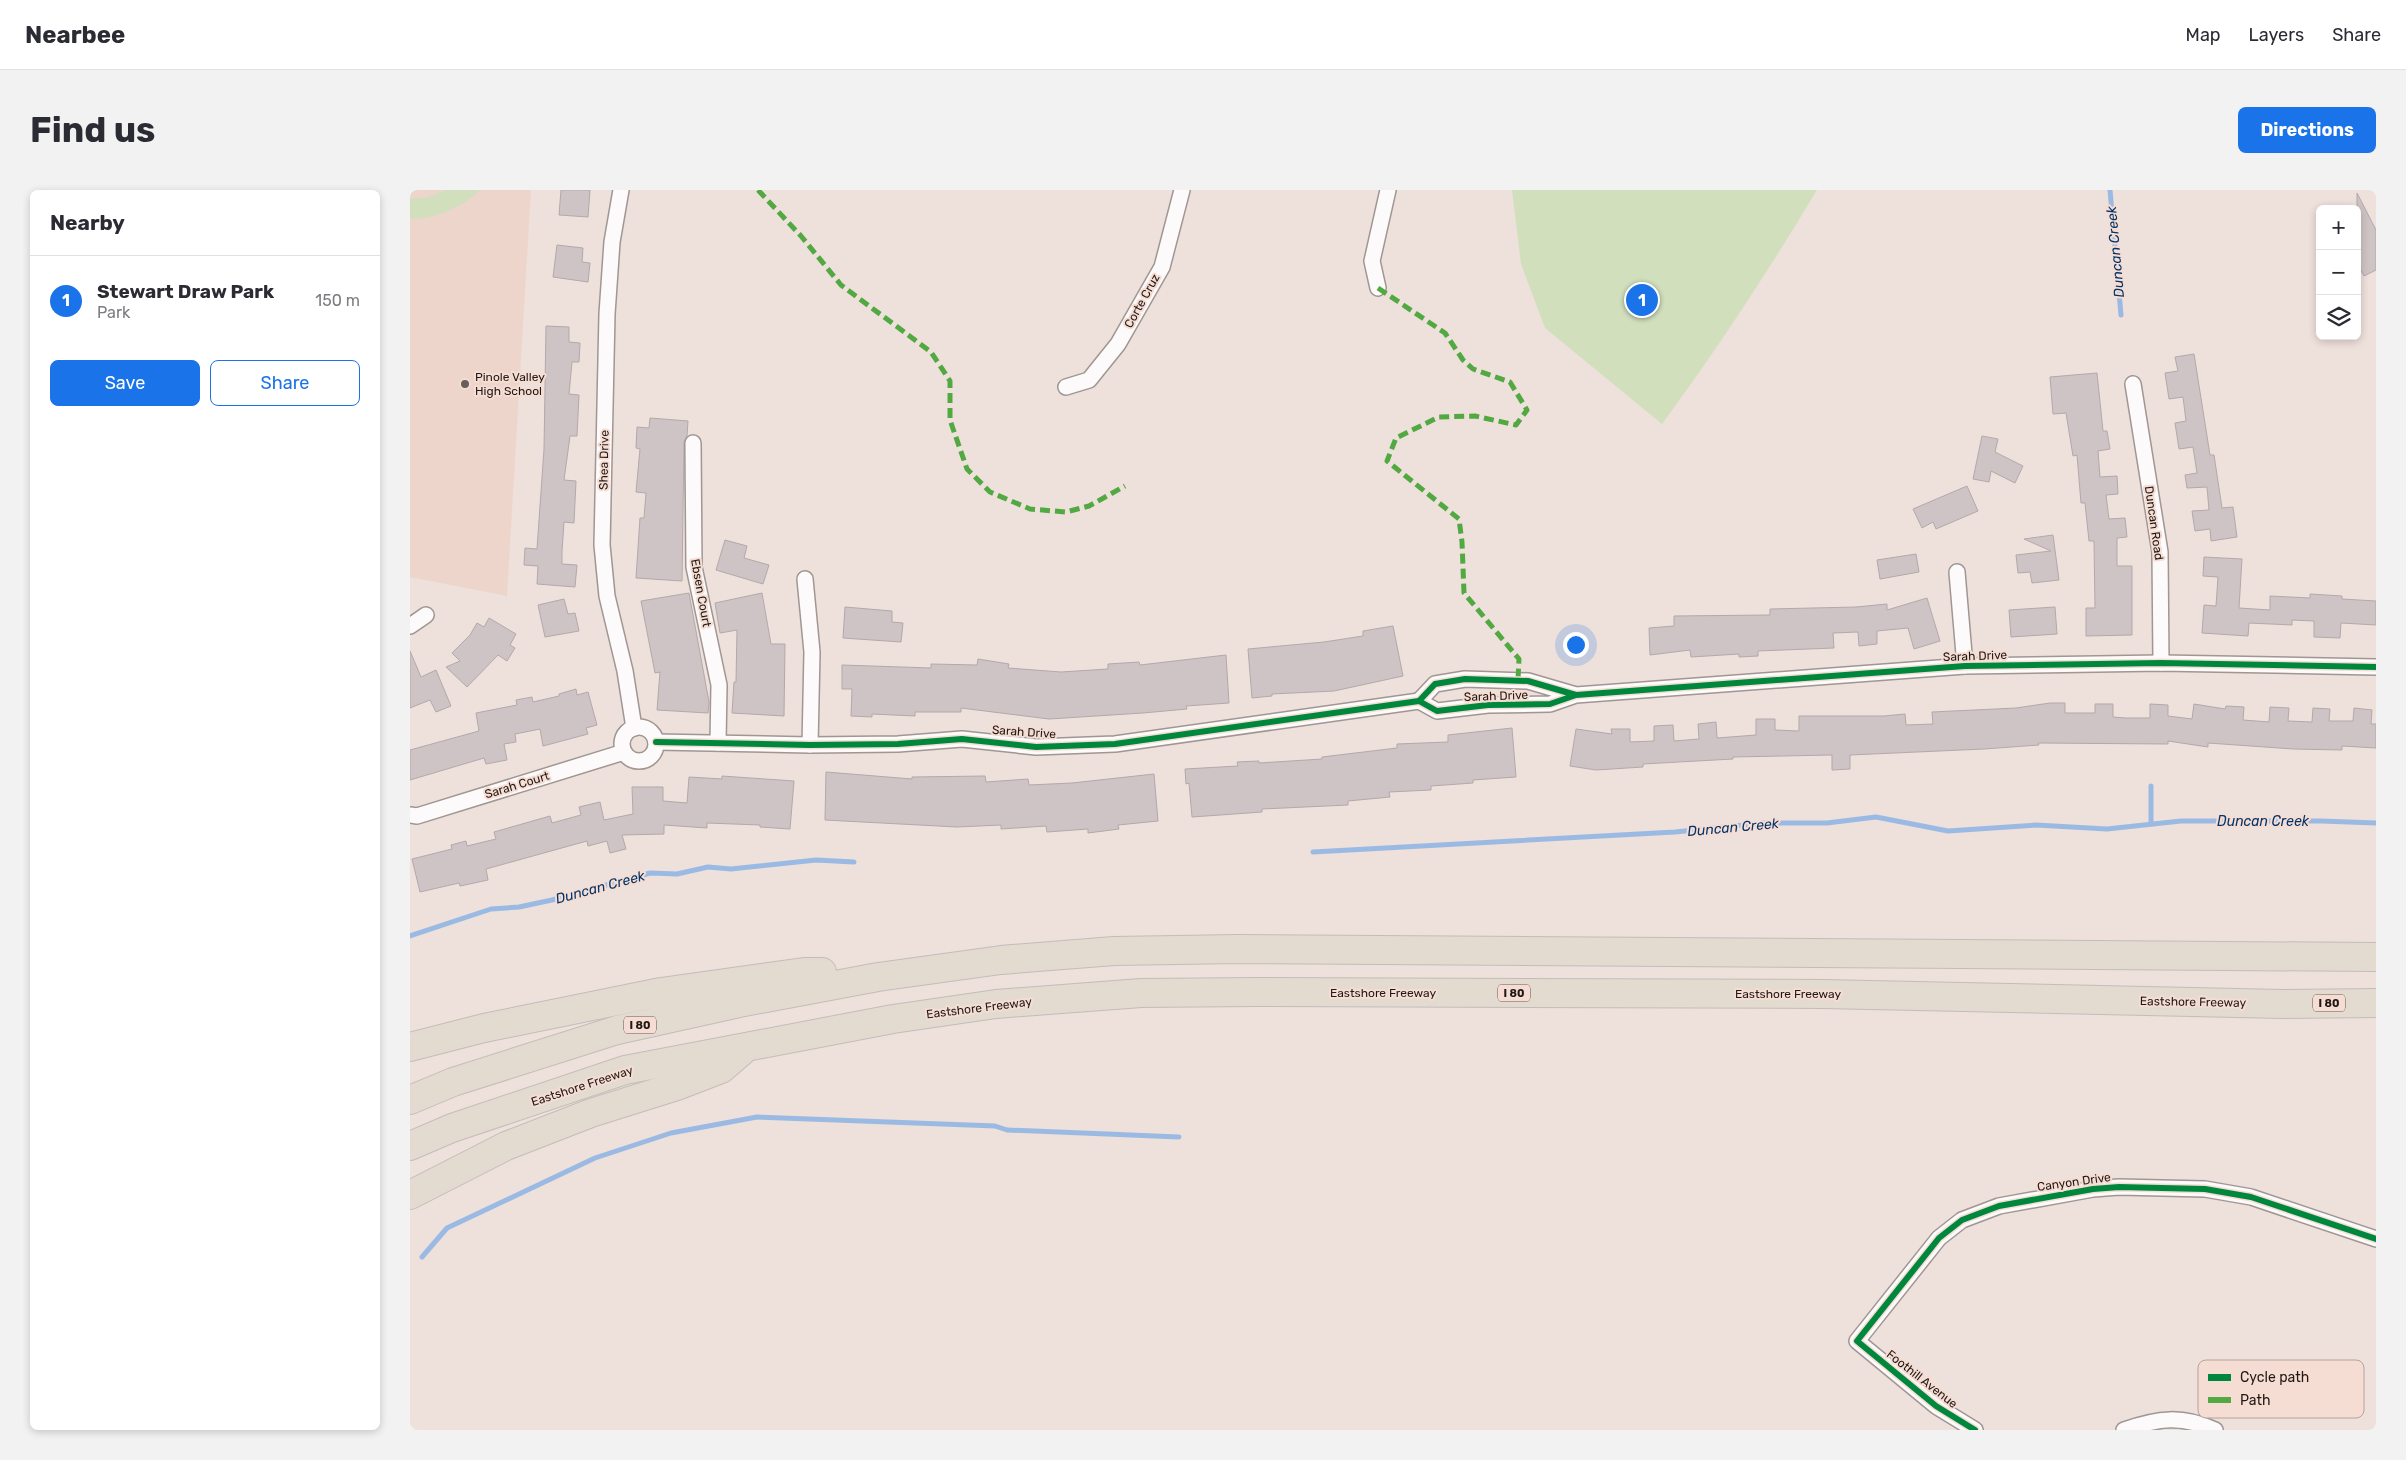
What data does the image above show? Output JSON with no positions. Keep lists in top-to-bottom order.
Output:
{
  "streets": {
    "highway": ["Eastshore Freeway", "I 80"],
    "street": [
      "Corte Cruz",
      "Shea Drive",
      "Duncan Road",
      "Ebsen Court",
      "Sarah Drive",
      "Sarah Court",
      "Canyon Drive",
      "Foothill Avenue"
    ]
  },
  "crossings": [
    ["Shea Drive", "Sarah Drive"],
    ["Shea Drive", "Sarah Court"],
    ["Duncan Road", "Sarah Drive"],
    ["Ebsen Court", "Sarah Drive"],
    ["Sarah Drive", "Sarah Court"],
    ["Canyon Drive", "Foothill Avenue"]
  ],
  "water": ["Duncan Creek"],
  "places": ["Pinole Valley High School"],
  "legend": ["Cycle path", "Path"],
  "page": {
    "header": "Nearbee",
    "nav": ["Map", "Layers", "Share"],
    "buttons": [
      "Directions",
      ["Save", "Share"]
    ],
    "title": "Find us",
    "heading": "Nearby",
    "map_buttons": ["+", "−"],
    "list": [
      {
        "mark": "1",
        "name": "Stewart Draw Park",
        "note": "Park",
        "value": "150 m"
      }
    ],
    "pins": "1"
  }
}
